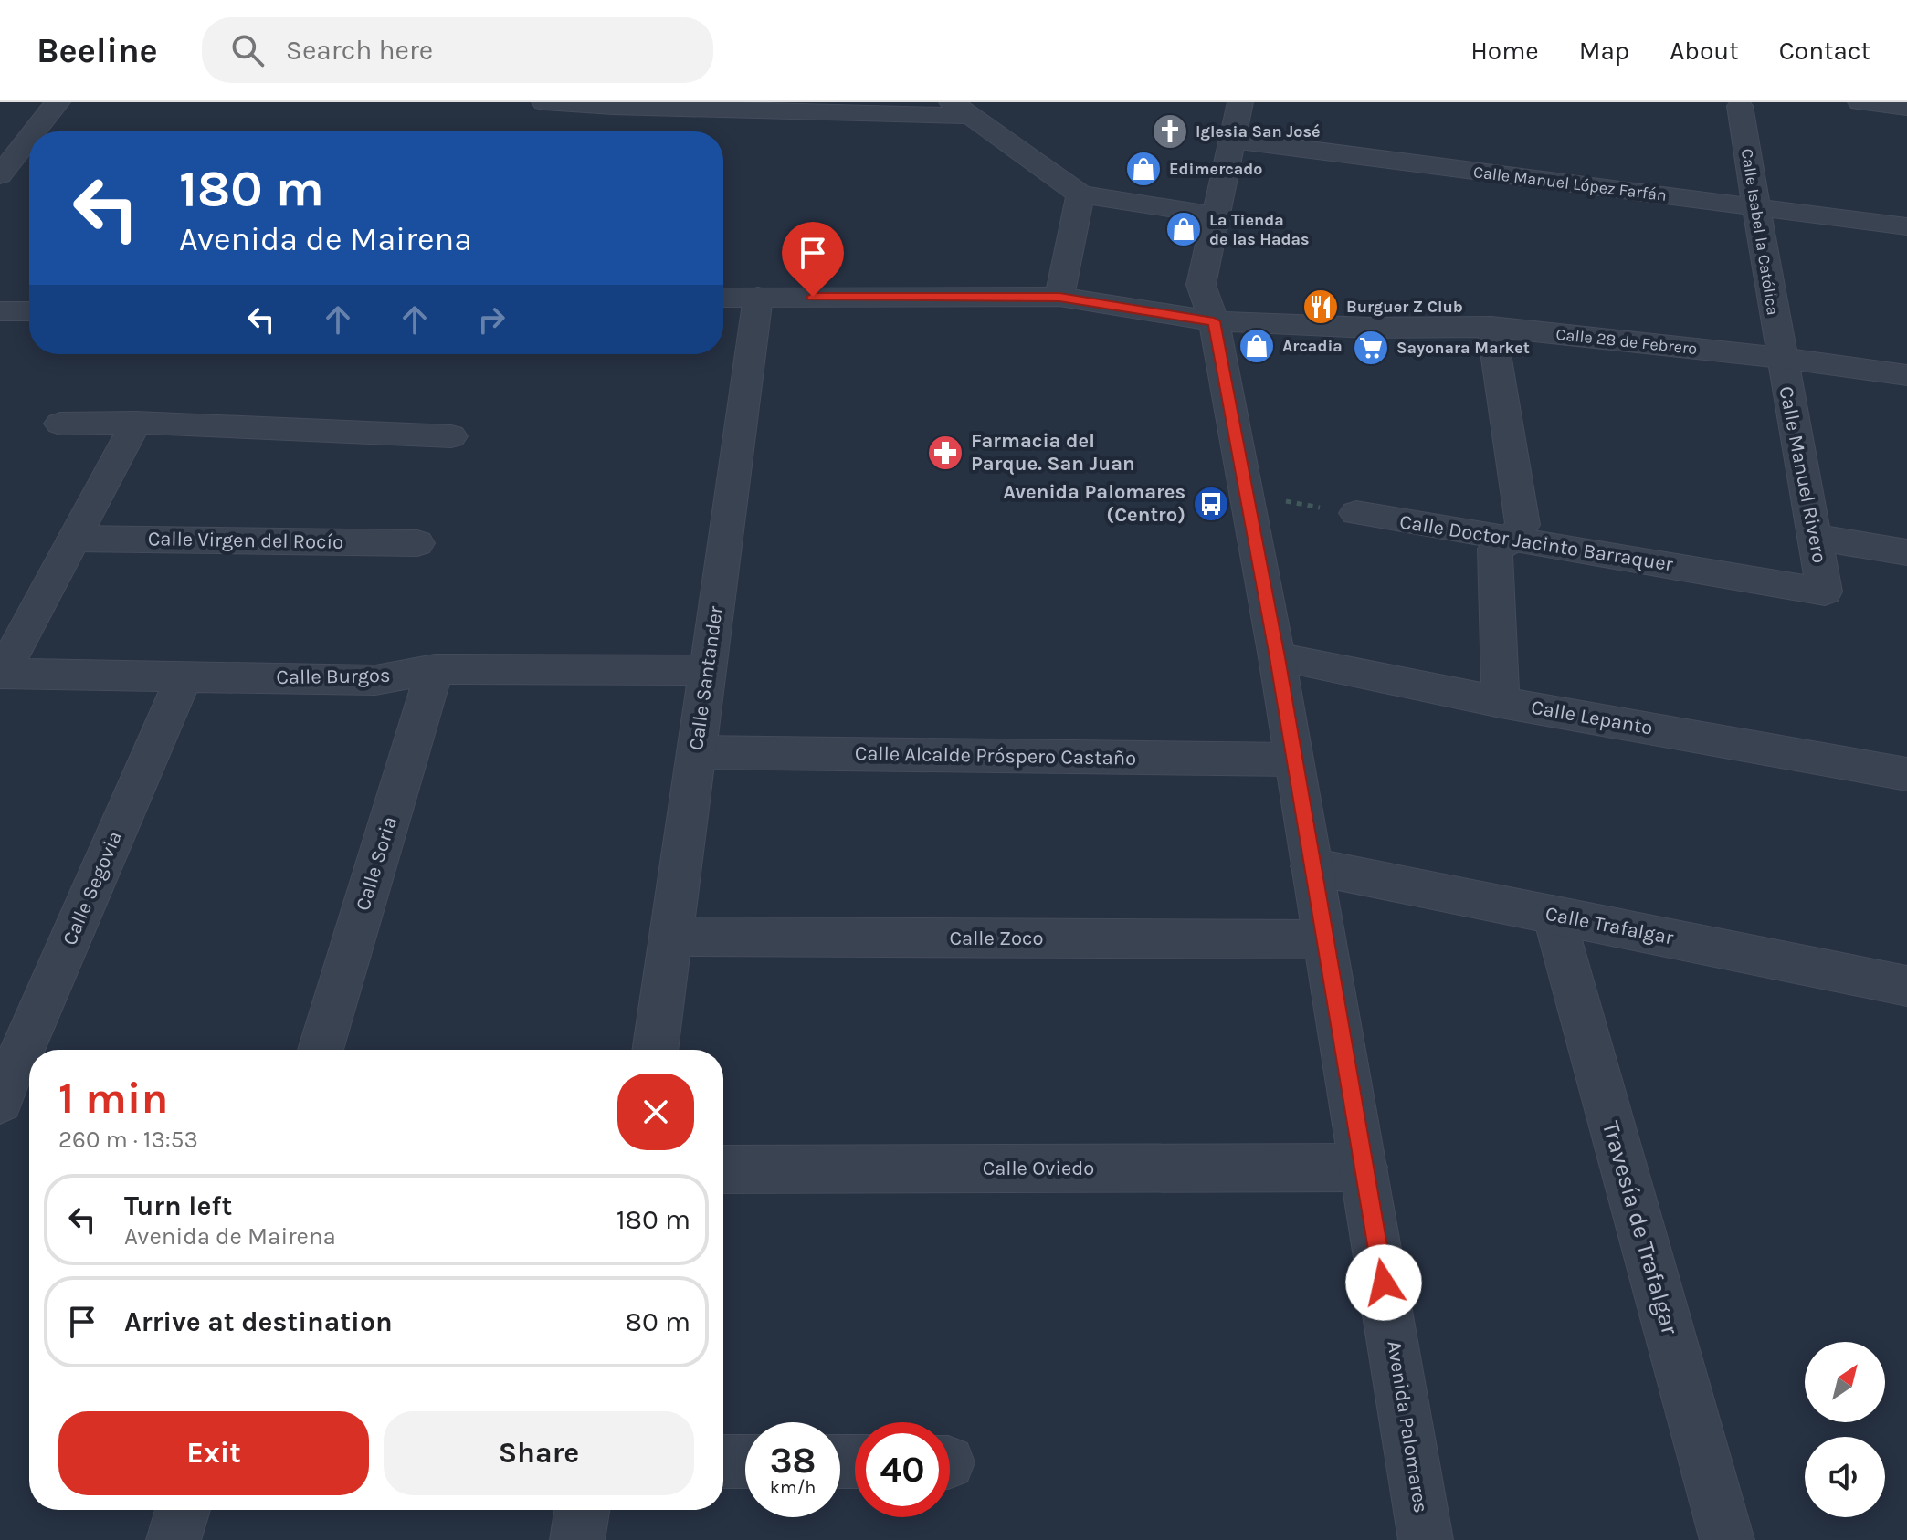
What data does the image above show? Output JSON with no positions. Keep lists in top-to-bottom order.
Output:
{
  "streets": {
    "street": [
      "Calle Manuel López Farfán",
      "Calle Isabel la Católica",
      "Calle 28 de Febrero",
      "Calle Manuel Rivero",
      "Calle Virgen del Rocío",
      "Calle Doctor Jacinto Barraquer",
      "Calle Burgos",
      "Calle Santander",
      "Calle Lepanto",
      "Calle Alcalde Próspero Castaño",
      "Calle Soria",
      "Calle Segovia",
      "Calle Trafalgar",
      "Calle Zoco",
      "Calle Oviedo",
      "Travesía de Trafalgar",
      "Avenida Palomares"
    ]
  },
  "crossings": [
    ["Calle Manuel López Farfán", "Calle Isabel la Católica"],
    ["Calle Manuel López Farfán", "Avenida Palomares"],
    ["Calle Isabel la Católica", "Calle 28 de Febrero"],
    ["Calle Isabel la Católica", "Calle Manuel Rivero"],
    ["Calle 28 de Febrero", "Calle Manuel Rivero"],
    ["Calle 28 de Febrero", "Calle Santander"],
    ["Calle 28 de Febrero", "Avenida Palomares"],
    ["Calle Manuel Rivero", "Calle Doctor Jacinto Barraquer"],
    ["Calle Virgen del Rocío", "Calle Burgos"],
    ["Calle Burgos", "Calle Santander"],
    ["Calle Burgos", "Calle Soria"],
    ["Calle Burgos", "Calle Segovia"],
    ["Calle Santander", "Calle Alcalde Próspero Castaño"],
    ["Calle Santander", "Calle Zoco"],
    ["Calle Lepanto", "Avenida Palomares"],
    ["Calle Alcalde Próspero Castaño", "Avenida Palomares"],
    ["Calle Trafalgar", "Travesía de Trafalgar"],
    ["Calle Trafalgar", "Avenida Palomares"],
    ["Calle Zoco", "Avenida Palomares"],
    ["Calle Oviedo", "Avenida Palomares"]
  ],
  "places": {
    "church": ["Iglesia San José"],
    "shop": ["Edimercado", "La Tienda de las Hadas", "Arcadia"],
    "restaurant": ["Burguer Z Club"],
    "supermarket": ["Sayonara Market"],
    "pharmacy": ["Farmacia del Parque. San Juan"],
    "bus stop": ["Avenida Palomares (Centro)"]
  },
  "north": "top right",
  "page": {
    "header": "Beeline",
    "search": "Search here",
    "nav": [
      "Home",
      "Map",
      "About",
      "Contact"
    ],
    "turn": ["180 m", "Avenida de Mairena"],
    "heading": ["1 min", "260 m · 13:53"],
    "list": [
      {
        "name": "Turn left",
        "note": "Avenida de Mairena",
        "value": "180 m"
      },
      {
        "name": "Arrive at destination",
        "value": "80 m"
      }
    ],
    "buttons": ["Exit", "Share"],
    "speed": "38 km/h",
    "limit": "40"
  }
}
